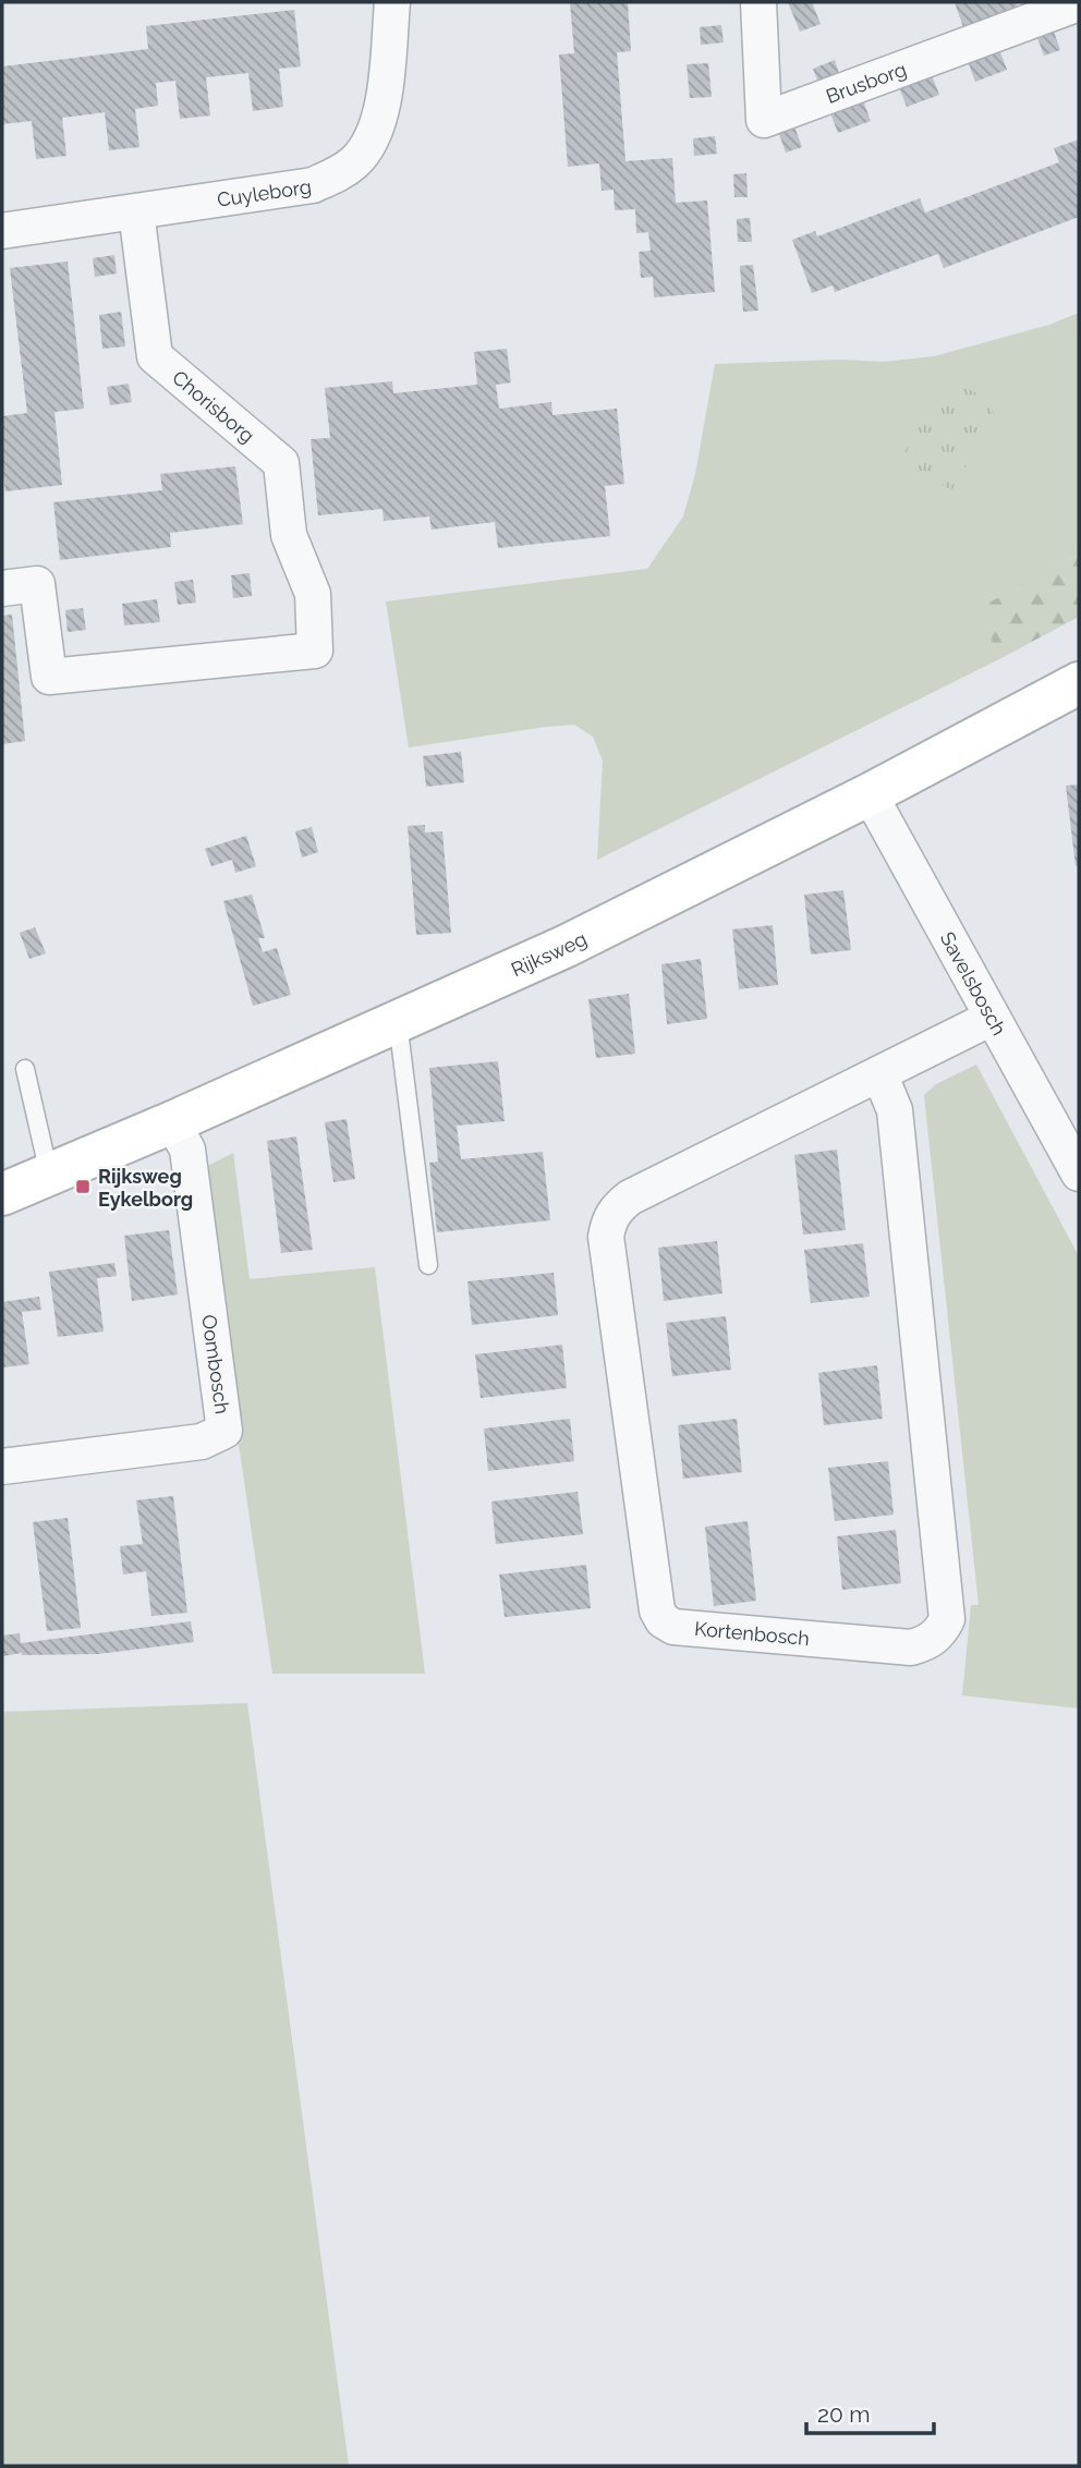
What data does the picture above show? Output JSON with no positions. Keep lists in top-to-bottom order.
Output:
{
  "streets": {
    "main road": ["Rijksweg"],
    "street": [
      "Brusborg",
      "Cuyleborg",
      "Chorisborg",
      "Savelsbosch",
      "Oombosch",
      "Kortenbosch"
    ]
  },
  "crossings": [
    ["Cuyleborg", "Chorisborg"],
    ["Rijksweg", "Savelsbosch"],
    ["Rijksweg", "Oombosch"],
    ["Savelsbosch", "Kortenbosch"]
  ],
  "places": {
    "transit": ["Rijksweg Eykelborg"]
  },
  "scale_bar": "20 m"
}
